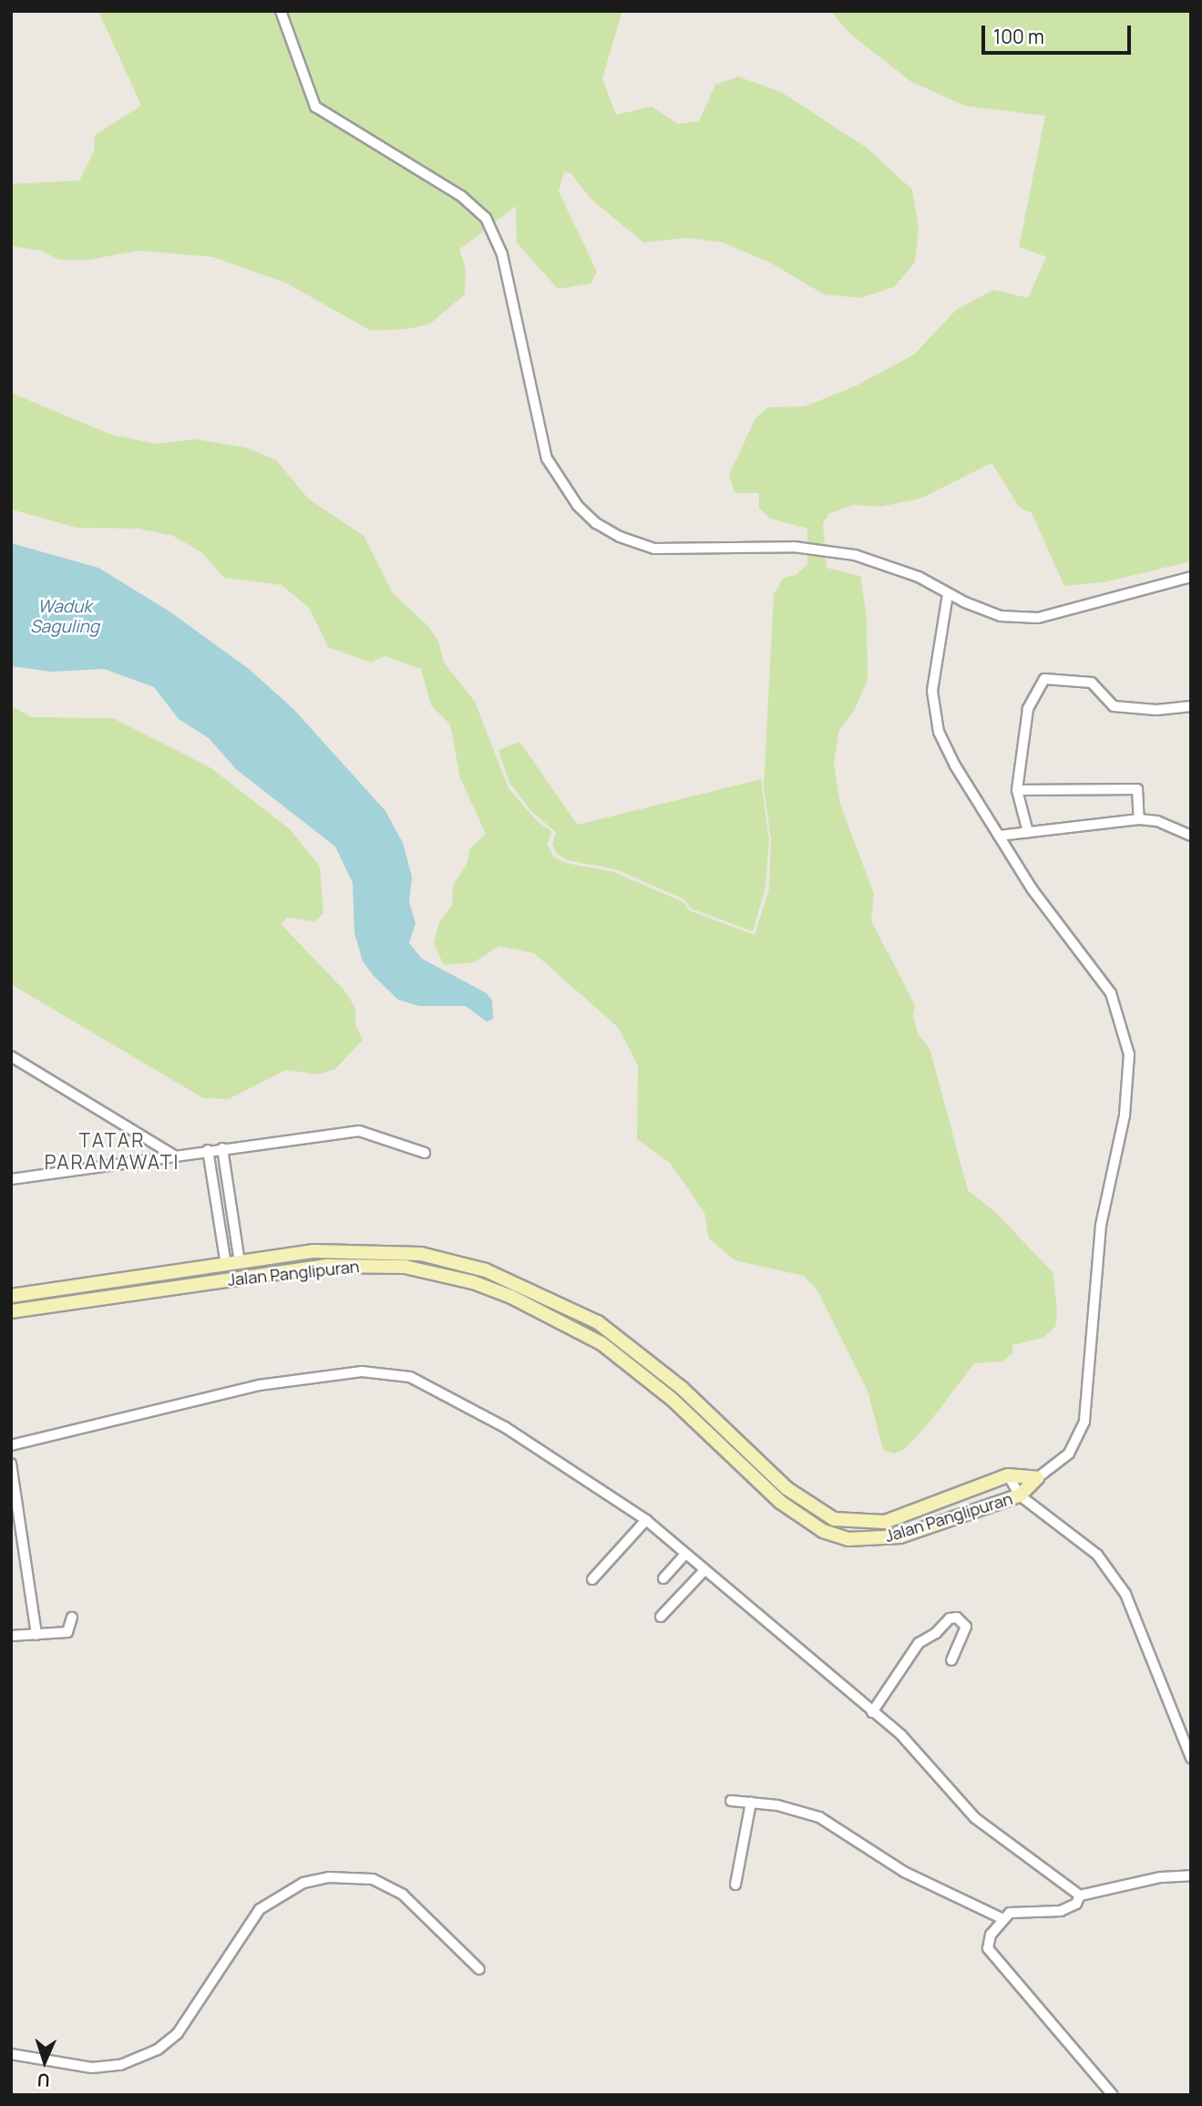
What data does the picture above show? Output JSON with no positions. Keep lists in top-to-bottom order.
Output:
{
  "streets": {
    "main road": ["Jalan Panglipuran"]
  },
  "districts": ["TATAR PARAMAWATI"],
  "water": ["Waduk Saguling"],
  "scale_bar": "100 m",
  "north": "bottom"
}
